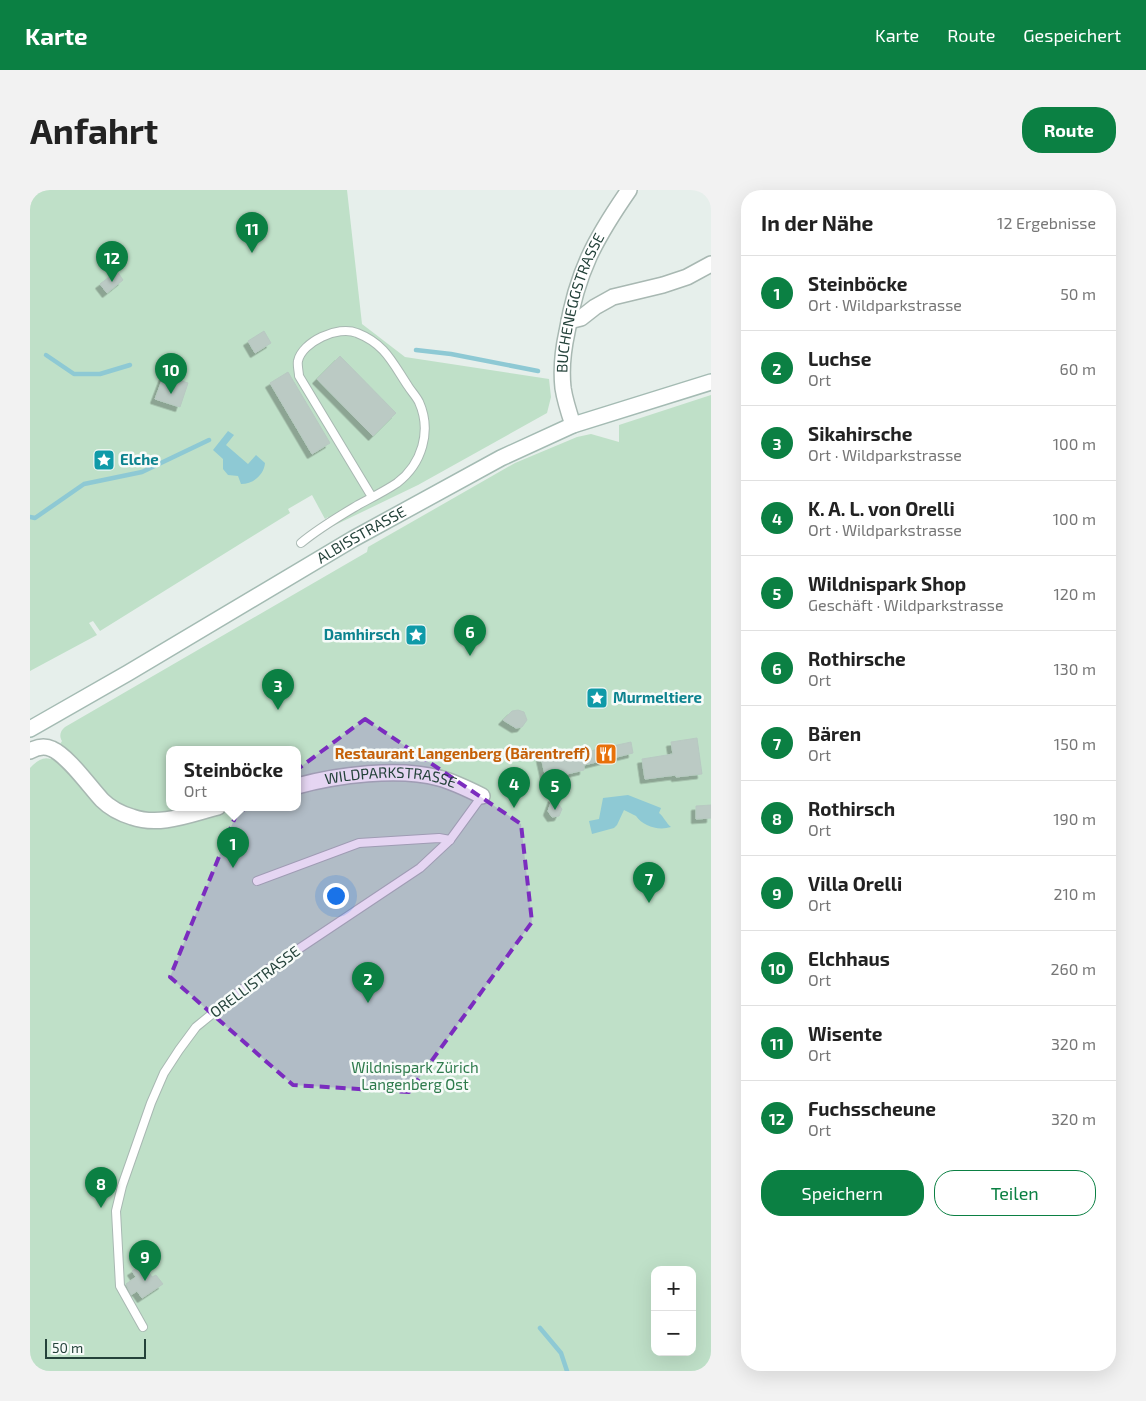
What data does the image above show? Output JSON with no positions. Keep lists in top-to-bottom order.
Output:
{
  "streets": {
    "street": ["BUCHENEGGSTRASSE", "ALBISSTRASSE", "WILDPARKSTRASSE"],
    "lane": ["ORELLISTRASSE"]
  },
  "crossings": [
    ["BUCHENEGGSTRASSE", "ALBISSTRASSE"],
    ["WILDPARKSTRASSE", "ORELLISTRASSE"]
  ],
  "parks": ["Wildnispark Zürich Langenberg Ost"],
  "places": {
    "place": ["Elche", "Damhirsch", "Murmeltiere"],
    "restaurant": ["Restaurant Langenberg (Bärentreff)"]
  },
  "scale_bar": "50 m",
  "page": {
    "header": "Karte",
    "nav": ["Karte", "Route", "Gespeichert"],
    "buttons": [
      "Route",
      ["Speichern", "Teilen"]
    ],
    "title": "Anfahrt",
    "heading": ["In der Nähe", "12 Ergebnisse"],
    "pins": [
      "11",
      "12",
      "10",
      "6",
      "3",
      "4",
      "5",
      "1",
      "7",
      "2",
      "8",
      "9"
    ],
    "list": [
      {
        "mark": "1",
        "name": "Steinböcke",
        "note": "Ort · Wildparkstrasse",
        "value": "50 m"
      },
      {
        "mark": "2",
        "name": "Luchse",
        "note": "Ort",
        "value": "60 m"
      },
      {
        "mark": "3",
        "name": "Sikahirsche",
        "note": "Ort · Wildparkstrasse",
        "value": "100 m"
      },
      {
        "mark": "4",
        "name": "K. A. L. von Orelli",
        "note": "Ort · Wildparkstrasse",
        "value": "100 m"
      },
      {
        "mark": "5",
        "name": "Wildnispark Shop",
        "note": "Geschäft · Wildparkstrasse",
        "value": "120 m"
      },
      {
        "mark": "6",
        "name": "Rothirsche",
        "note": "Ort",
        "value": "130 m"
      },
      {
        "mark": "7",
        "name": "Bären",
        "note": "Ort",
        "value": "150 m"
      },
      {
        "mark": "8",
        "name": "Rothirsch",
        "note": "Ort",
        "value": "190 m"
      },
      {
        "mark": "9",
        "name": "Villa Orelli",
        "note": "Ort",
        "value": "210 m"
      },
      {
        "mark": "10",
        "name": "Elchhaus",
        "note": "Ort",
        "value": "260 m"
      },
      {
        "mark": "11",
        "name": "Wisente",
        "note": "Ort",
        "value": "320 m"
      },
      {
        "mark": "12",
        "name": "Fuchsscheune",
        "note": "Ort",
        "value": "320 m"
      }
    ],
    "popup": ["Steinböcke", "Ort"],
    "map_buttons": ["+", "−"],
    "scale": "50 m"
  }
}
